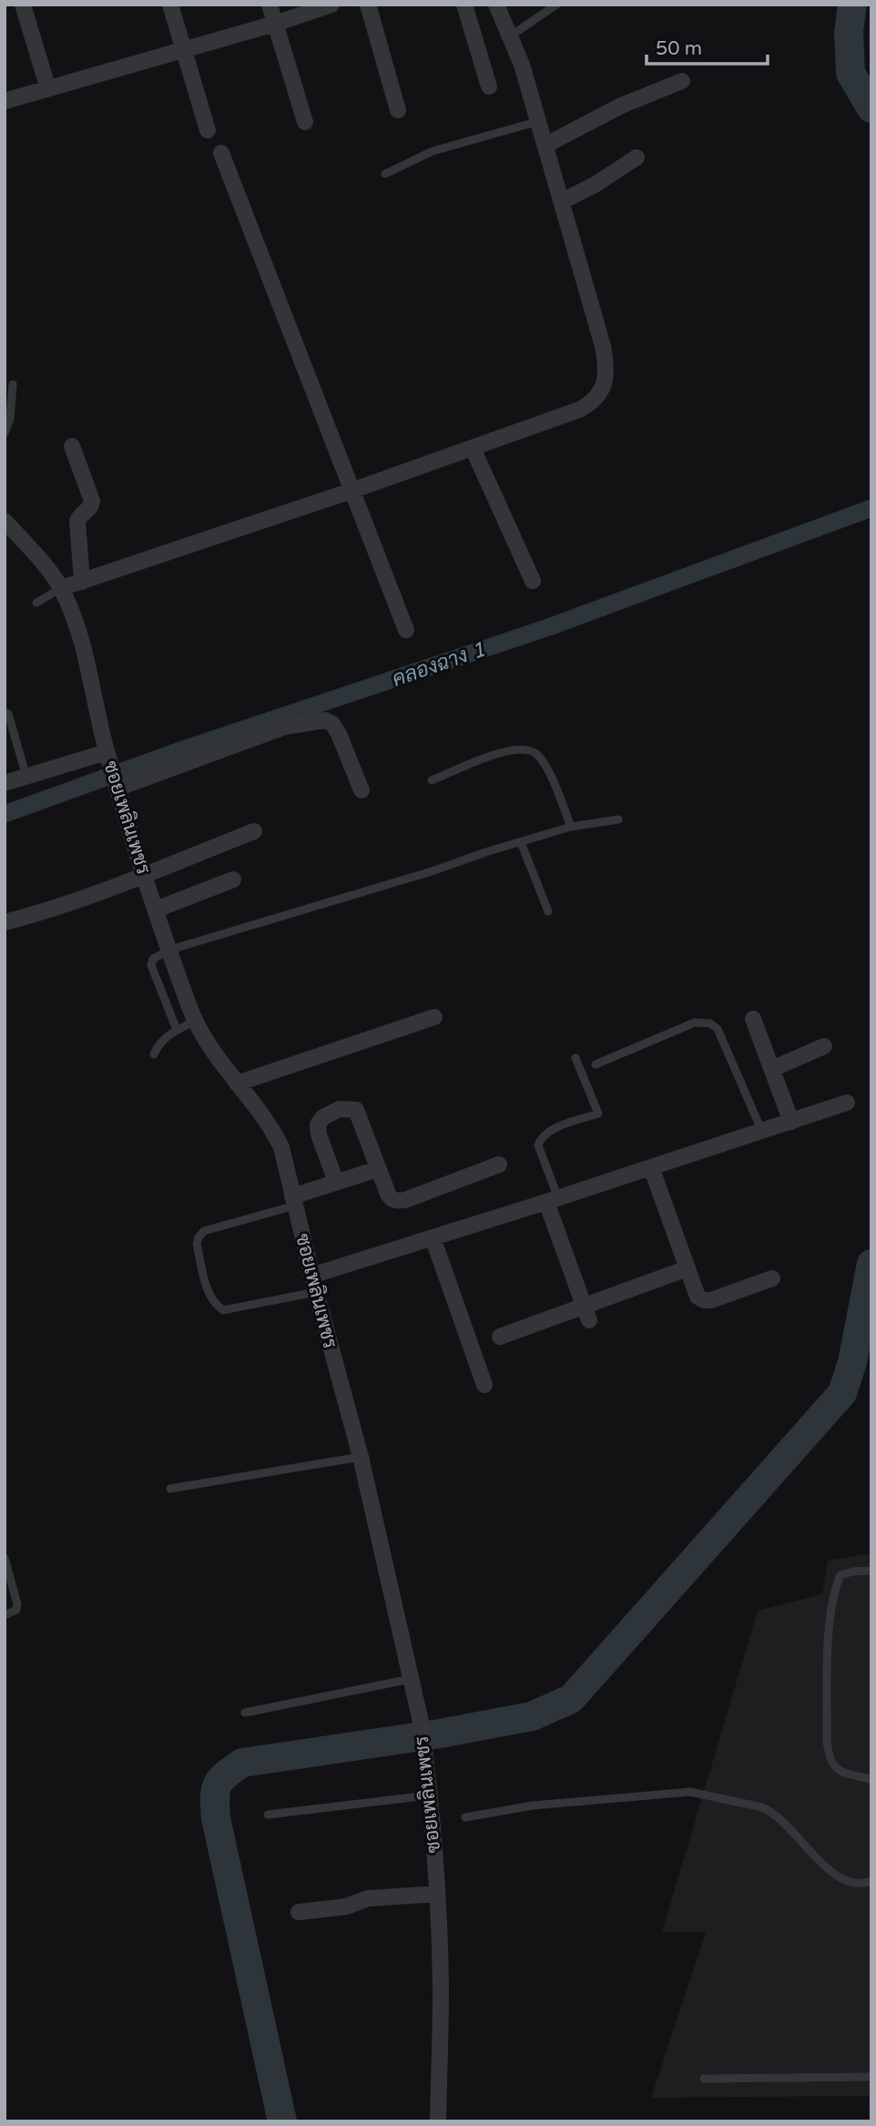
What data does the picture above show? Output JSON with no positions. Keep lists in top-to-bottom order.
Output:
{
  "streets": {
    "street": ["ซอยเพลินเพชร"]
  },
  "water": ["คลองฉาง 1"],
  "scale_bar": "50 m"
}
